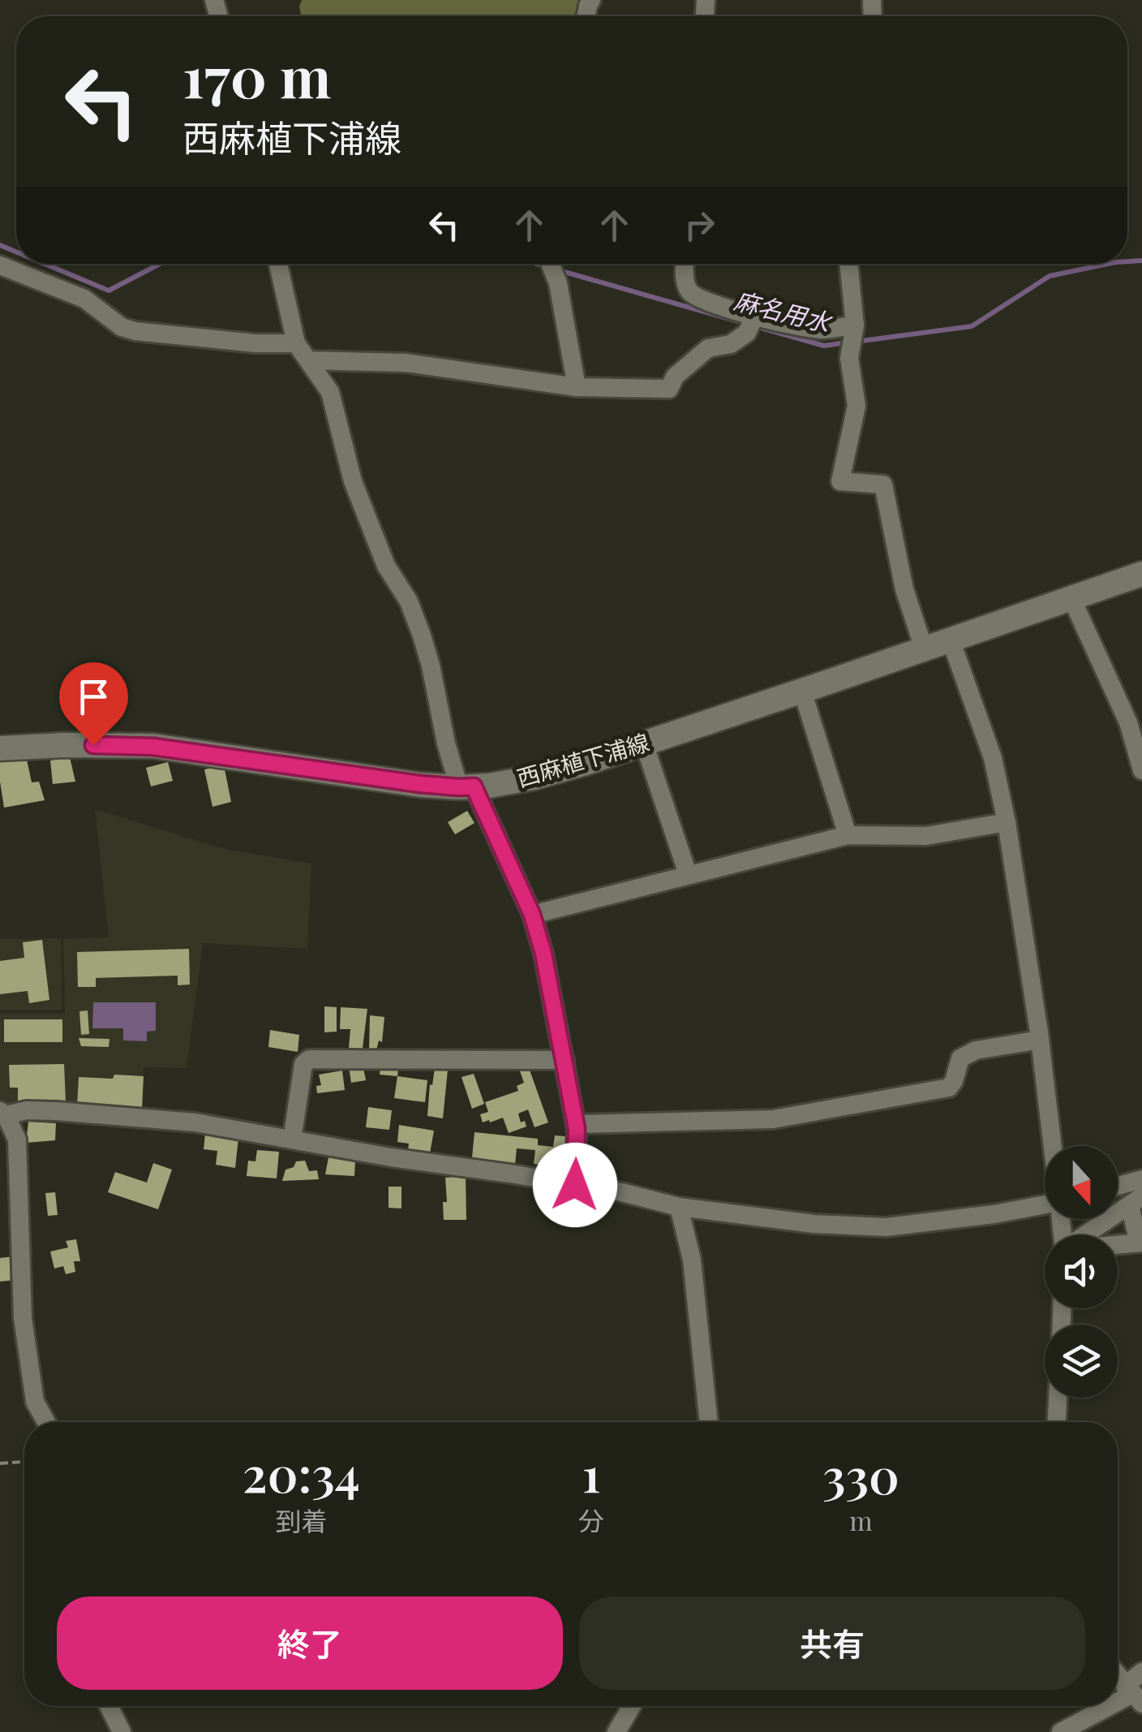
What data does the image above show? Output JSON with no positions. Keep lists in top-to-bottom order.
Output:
{
  "streets": {
    "main road": ["西麻植下浦線"]
  },
  "water": ["麻名用水"],
  "north": "bottom",
  "page": {
    "turn": ["170 m", "西麻植下浦線"],
    "eta": [
      "20:34",
      "到着",
      "1",
      "分",
      "330",
      "m"
    ],
    "buttons": ["終了", "共有"]
  }
}
